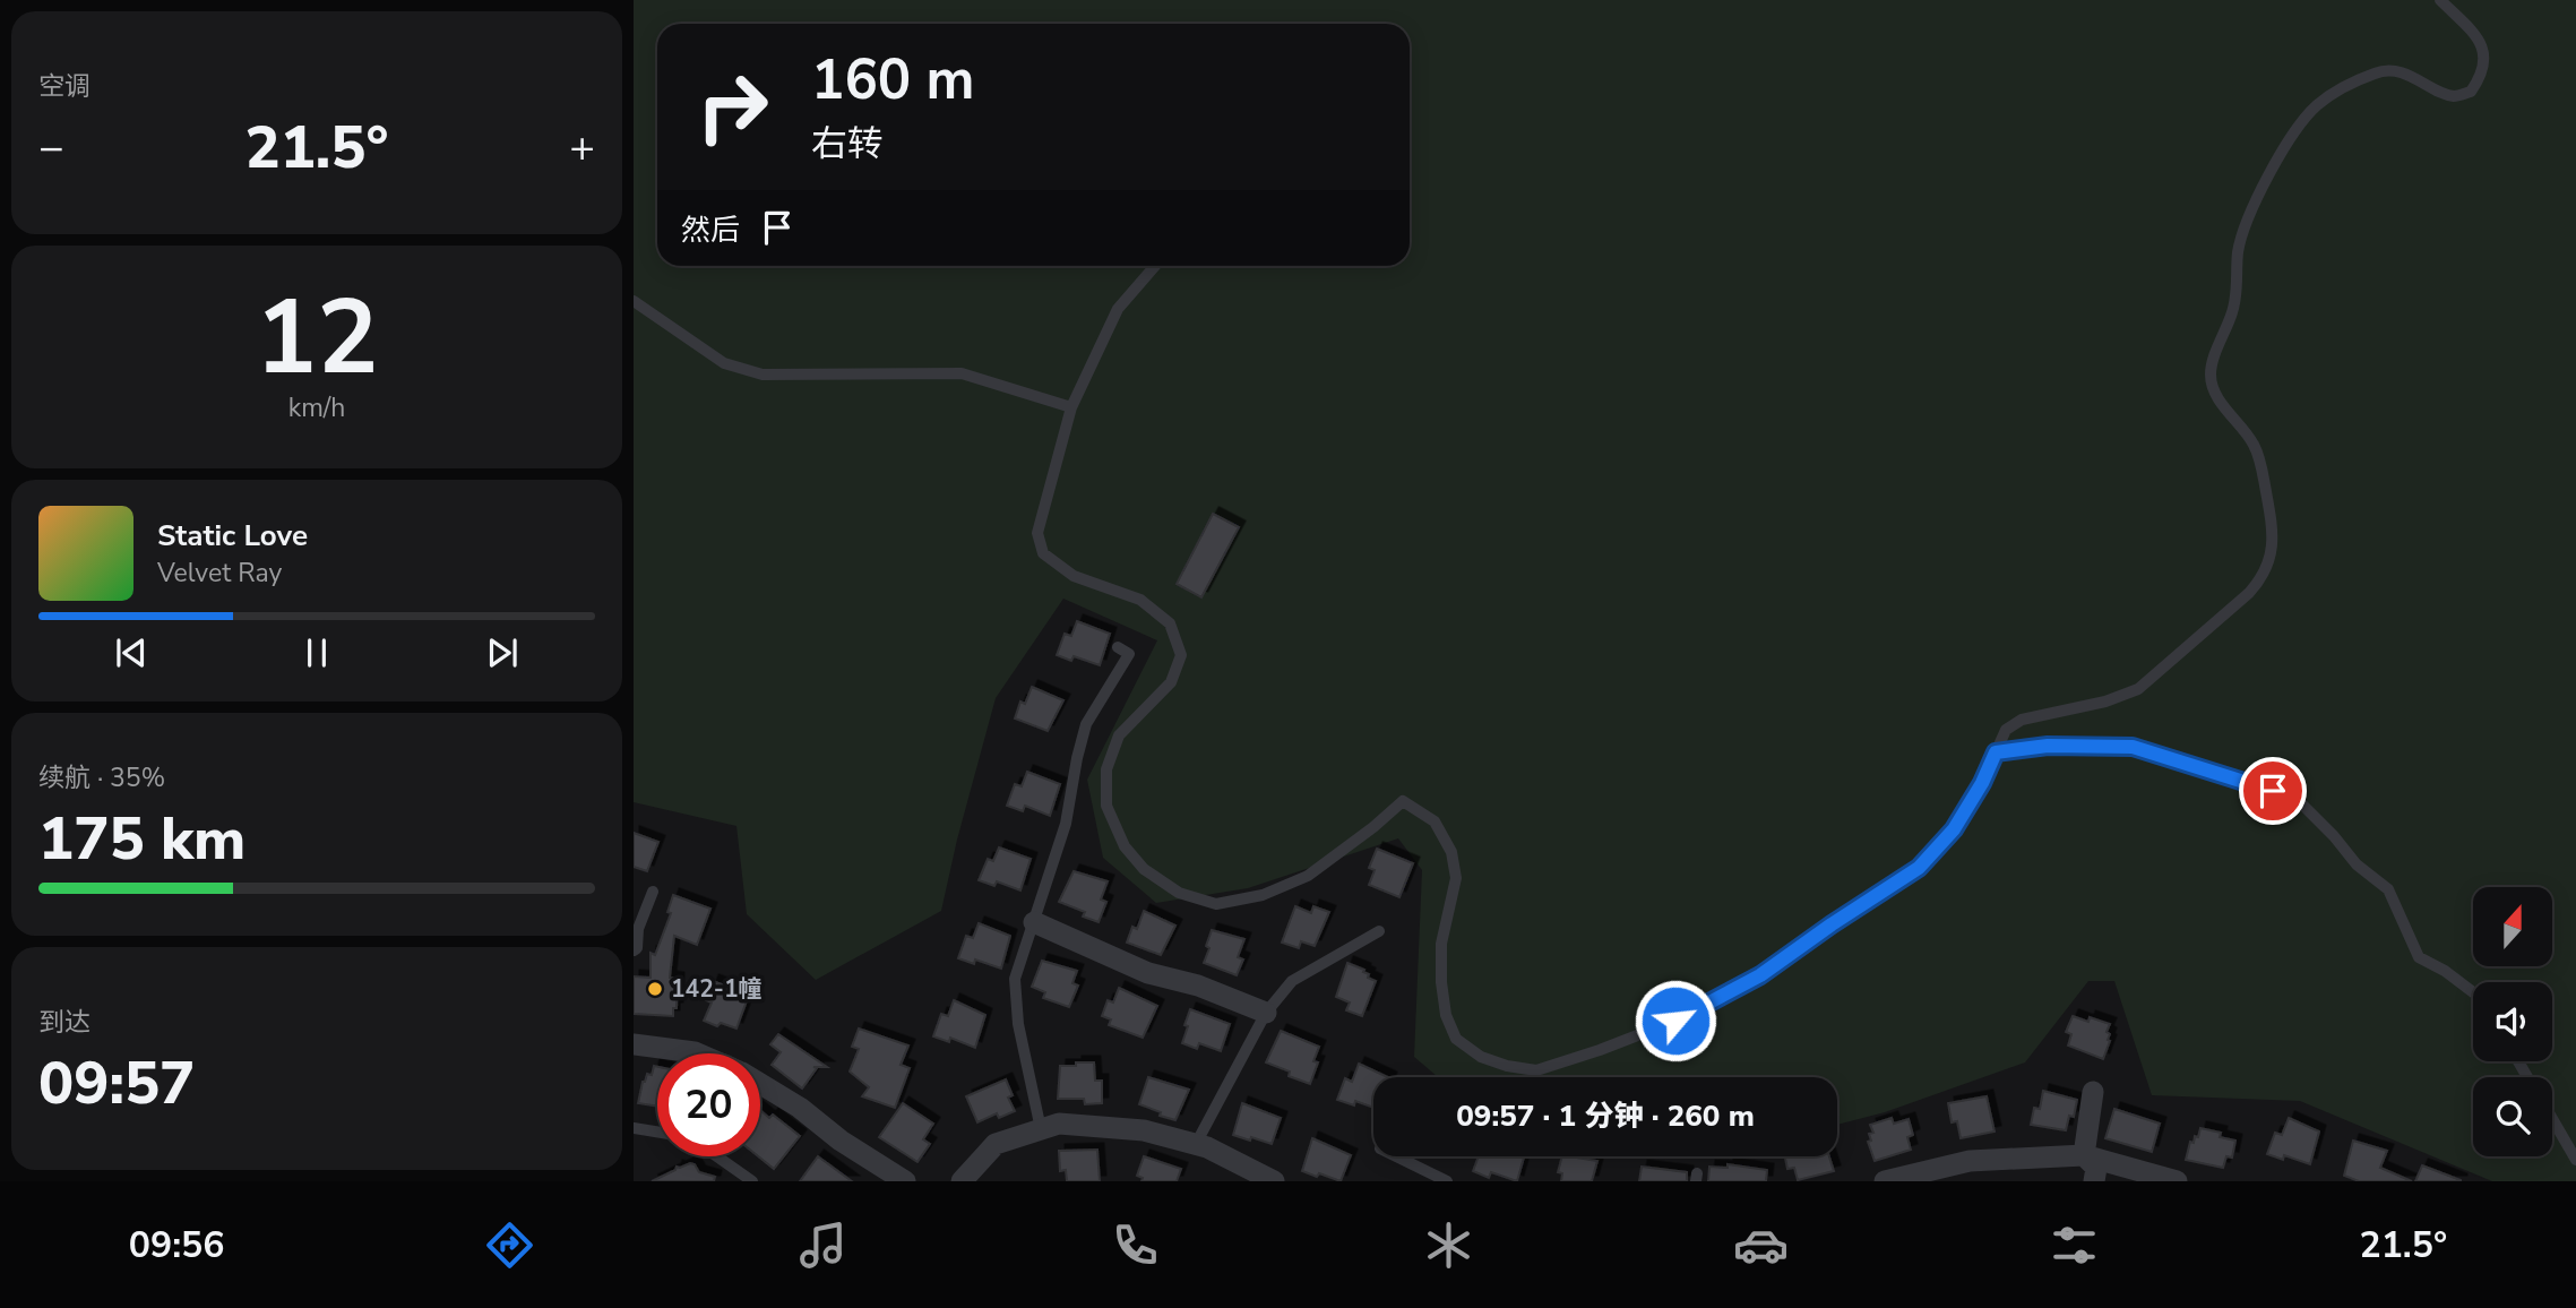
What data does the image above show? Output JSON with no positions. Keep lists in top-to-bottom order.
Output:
{
  "places": ["142-1幢"],
  "north": "top",
  "page": {
    "tile": [
      "空调",
      ["12", "km/h"],
      ["续航 · 35%", "175 km"],
      ["到达", "09:57"]
    ],
    "turn": ["160 m", "右转"],
    "heat": ["−", "21.5°", "+"],
    "then": "然后",
    "song": ["Static Love", "Velvet Ray"],
    "limit": "20",
    "trip": "09:57 · 1 分钟 · 260 m",
    "tabs": ["09:56", "21.5°"]
  }
}
